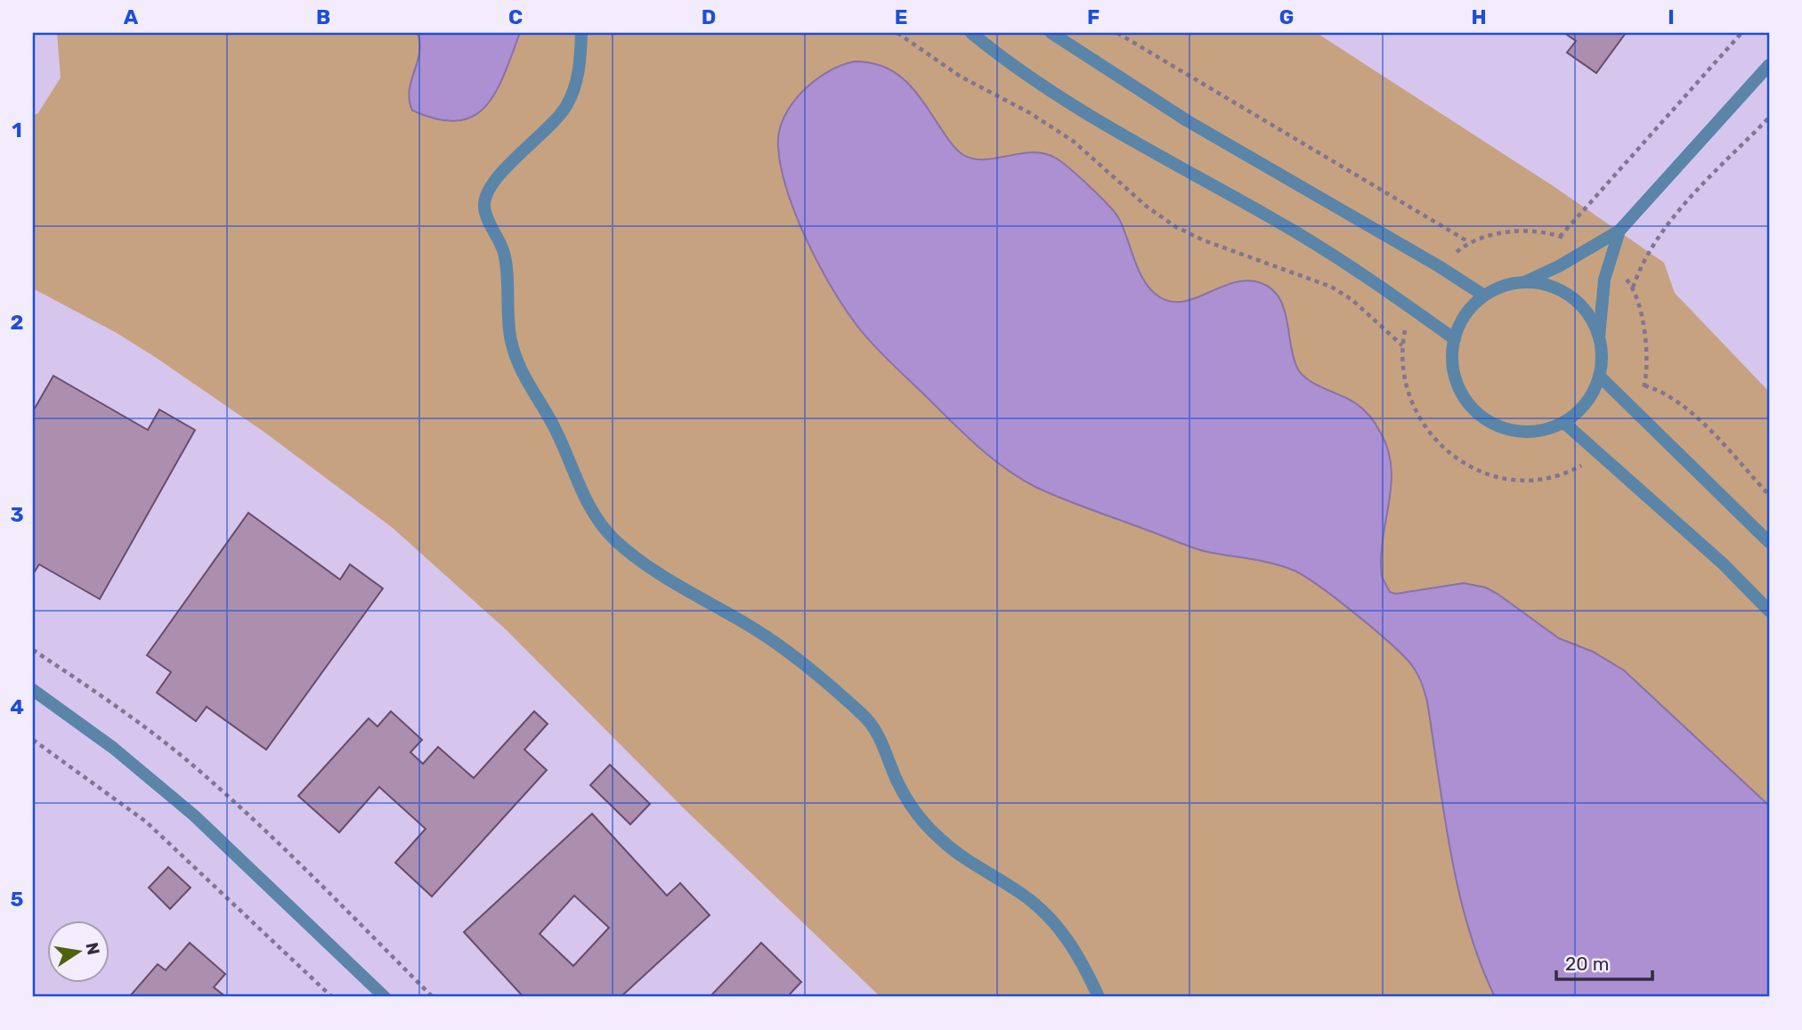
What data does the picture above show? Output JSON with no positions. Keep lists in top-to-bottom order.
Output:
{
  "scale_bar": "20 m",
  "north": "right",
  "grid": {
    "columns": [
      "A",
      "B",
      "C",
      "D",
      "E",
      "F",
      "G",
      "H",
      "I"
    ],
    "rows": [
      "1",
      "2",
      "3",
      "4",
      "5"
    ]
  }
}
